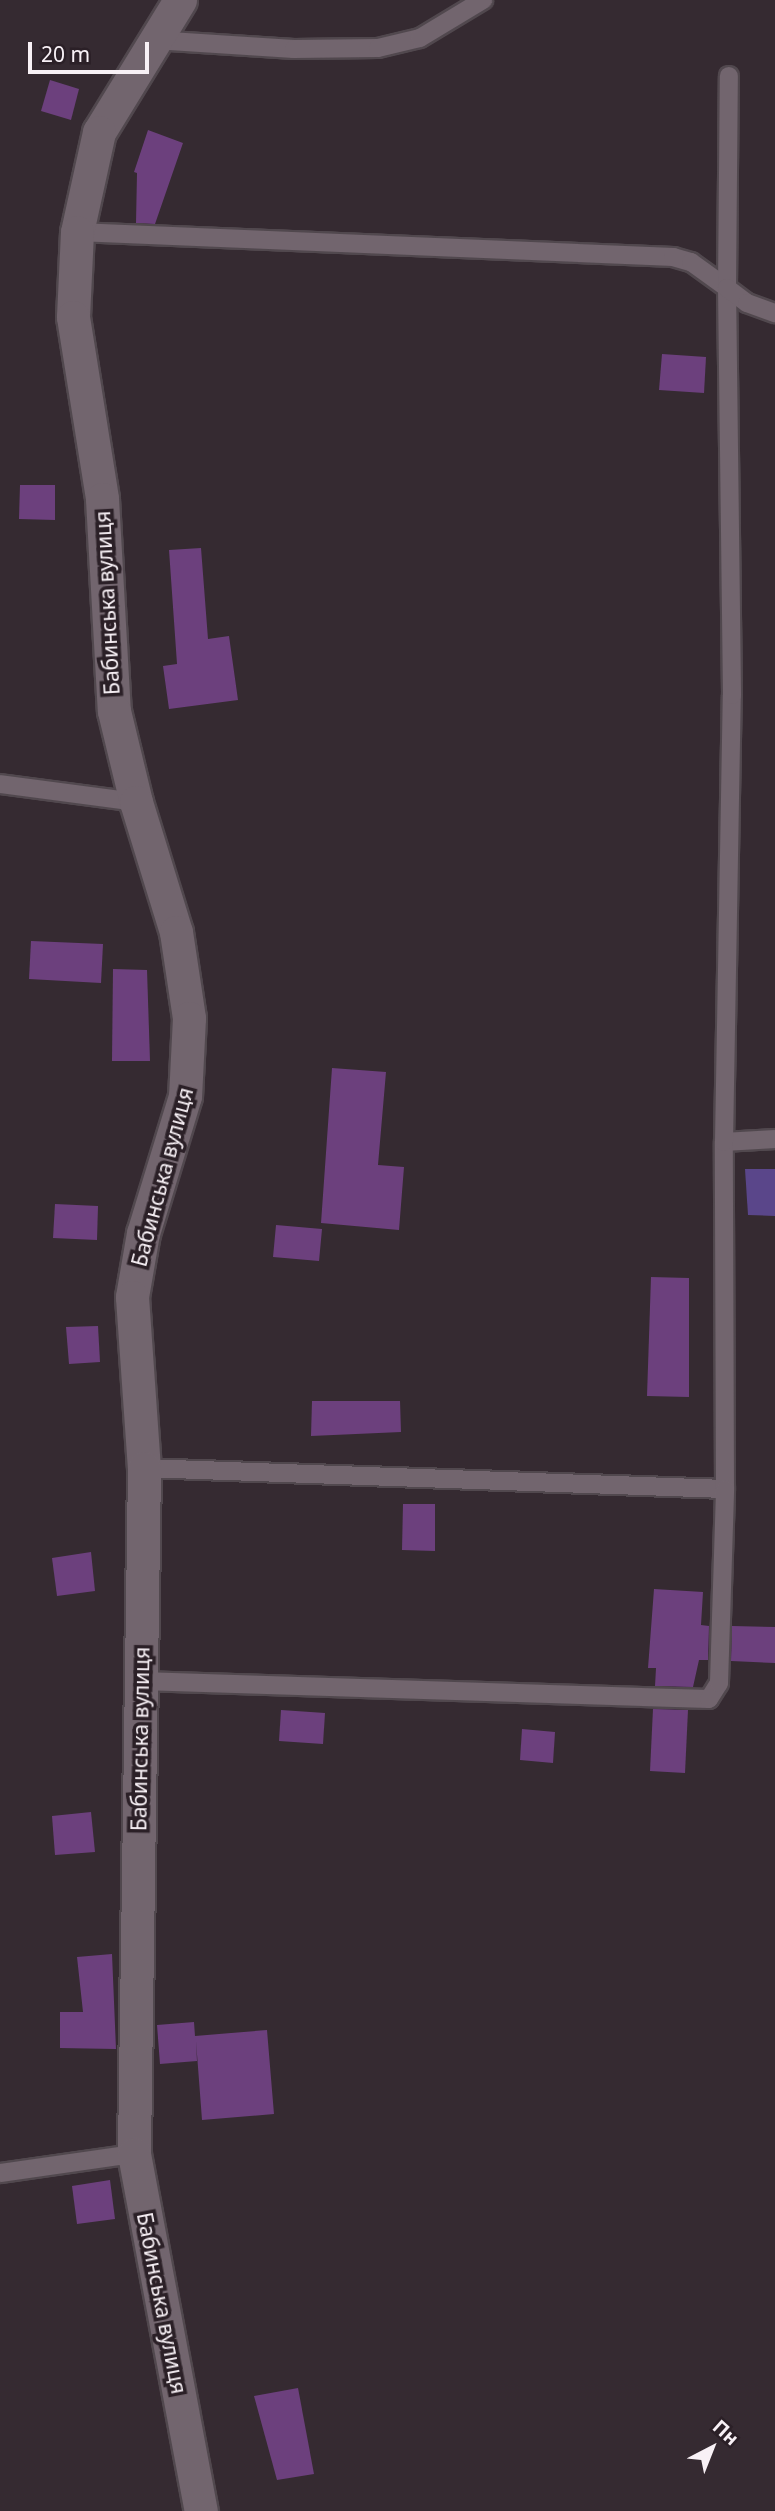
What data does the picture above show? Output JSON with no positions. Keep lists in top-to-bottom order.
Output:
{
  "streets": {
    "street": ["Бабинська вулиця"]
  },
  "scale_bar": "20 m",
  "north": "top right"
}
